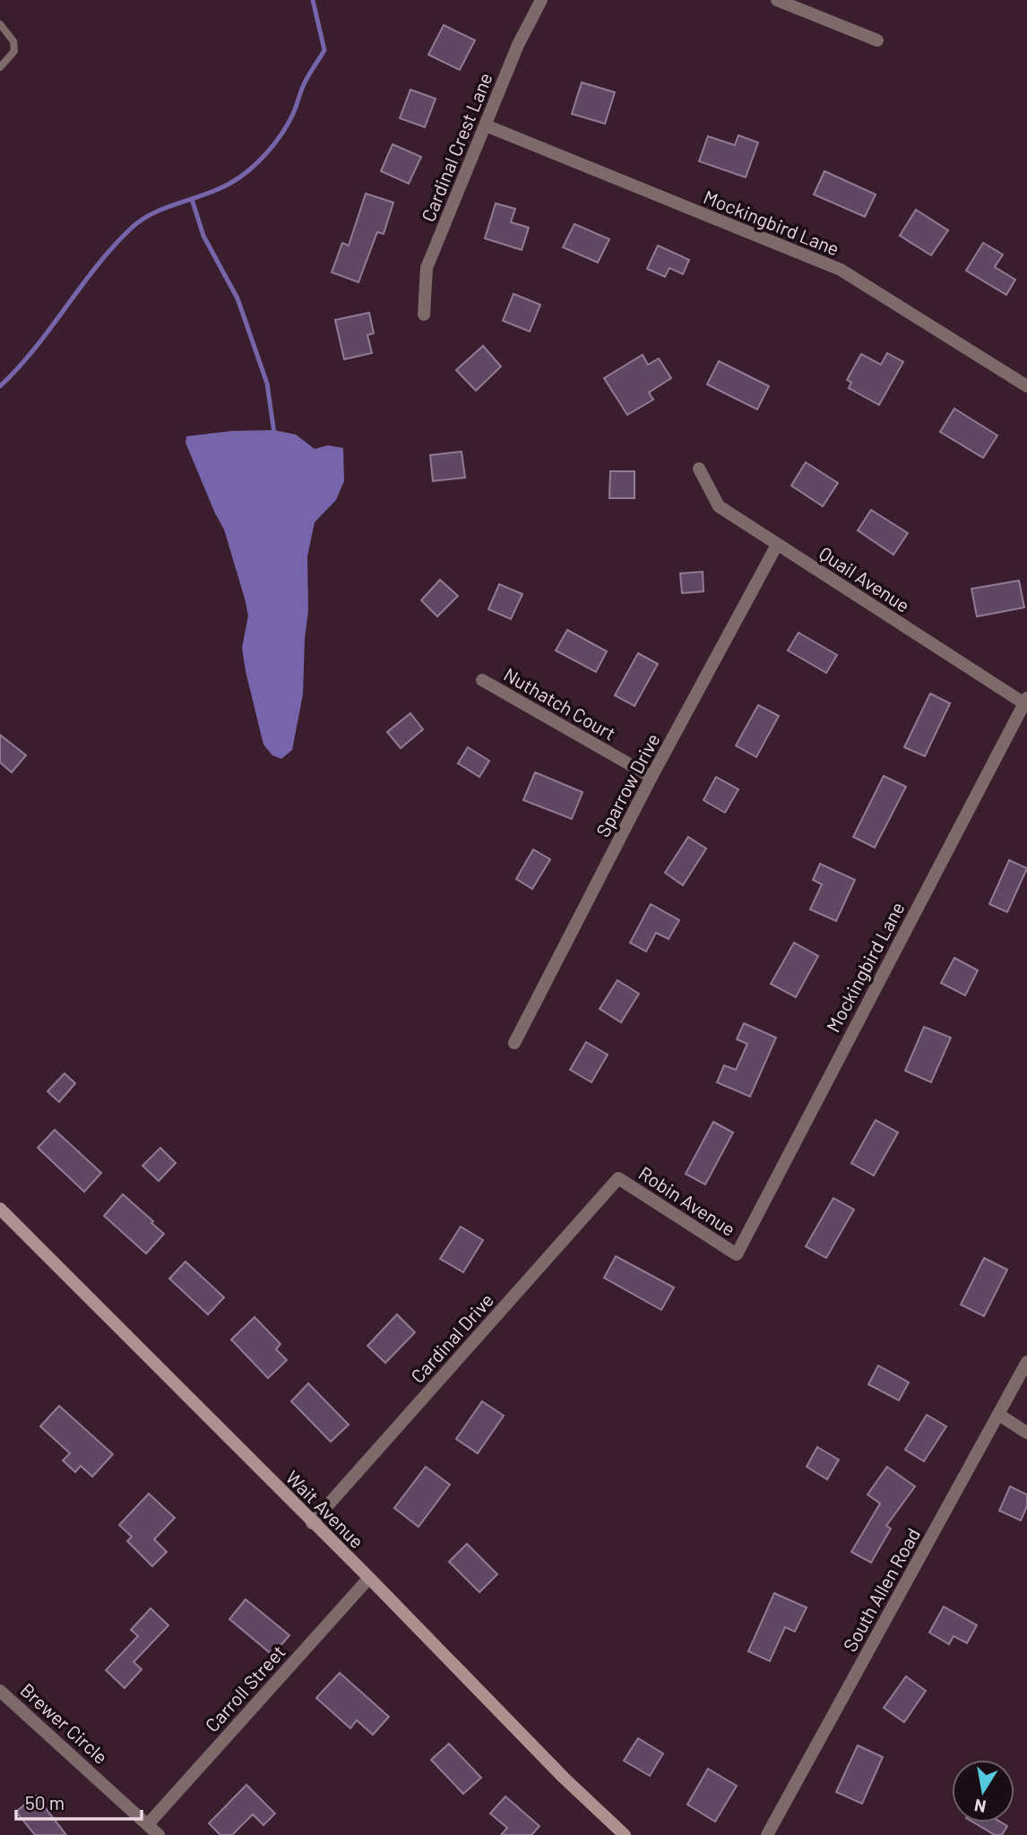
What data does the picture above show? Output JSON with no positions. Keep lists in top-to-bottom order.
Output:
{
  "streets": {
    "main road": ["Wait Avenue"],
    "street": [
      "Cardinal Crest Lane",
      "Mockingbird Lane",
      "Quail Avenue",
      "Nuthatch Court",
      "Sparrow Drive",
      "Robin Avenue",
      "Cardinal Drive",
      "South Allen Road",
      "Carroll Street",
      "Brewer Circle"
    ]
  },
  "crossings": [
    ["Cardinal Crest Lane", "Mockingbird Lane"],
    ["Mockingbird Lane", "Quail Avenue"],
    ["Mockingbird Lane", "Robin Avenue"],
    ["Quail Avenue", "Sparrow Drive"],
    ["Nuthatch Court", "Sparrow Drive"],
    ["Robin Avenue", "Cardinal Drive"],
    ["Cardinal Drive", "Wait Avenue"],
    ["Wait Avenue", "Carroll Street"],
    ["Carroll Street", "Brewer Circle"]
  ],
  "scale_bar": "50 m",
  "north": "bottom"
}
